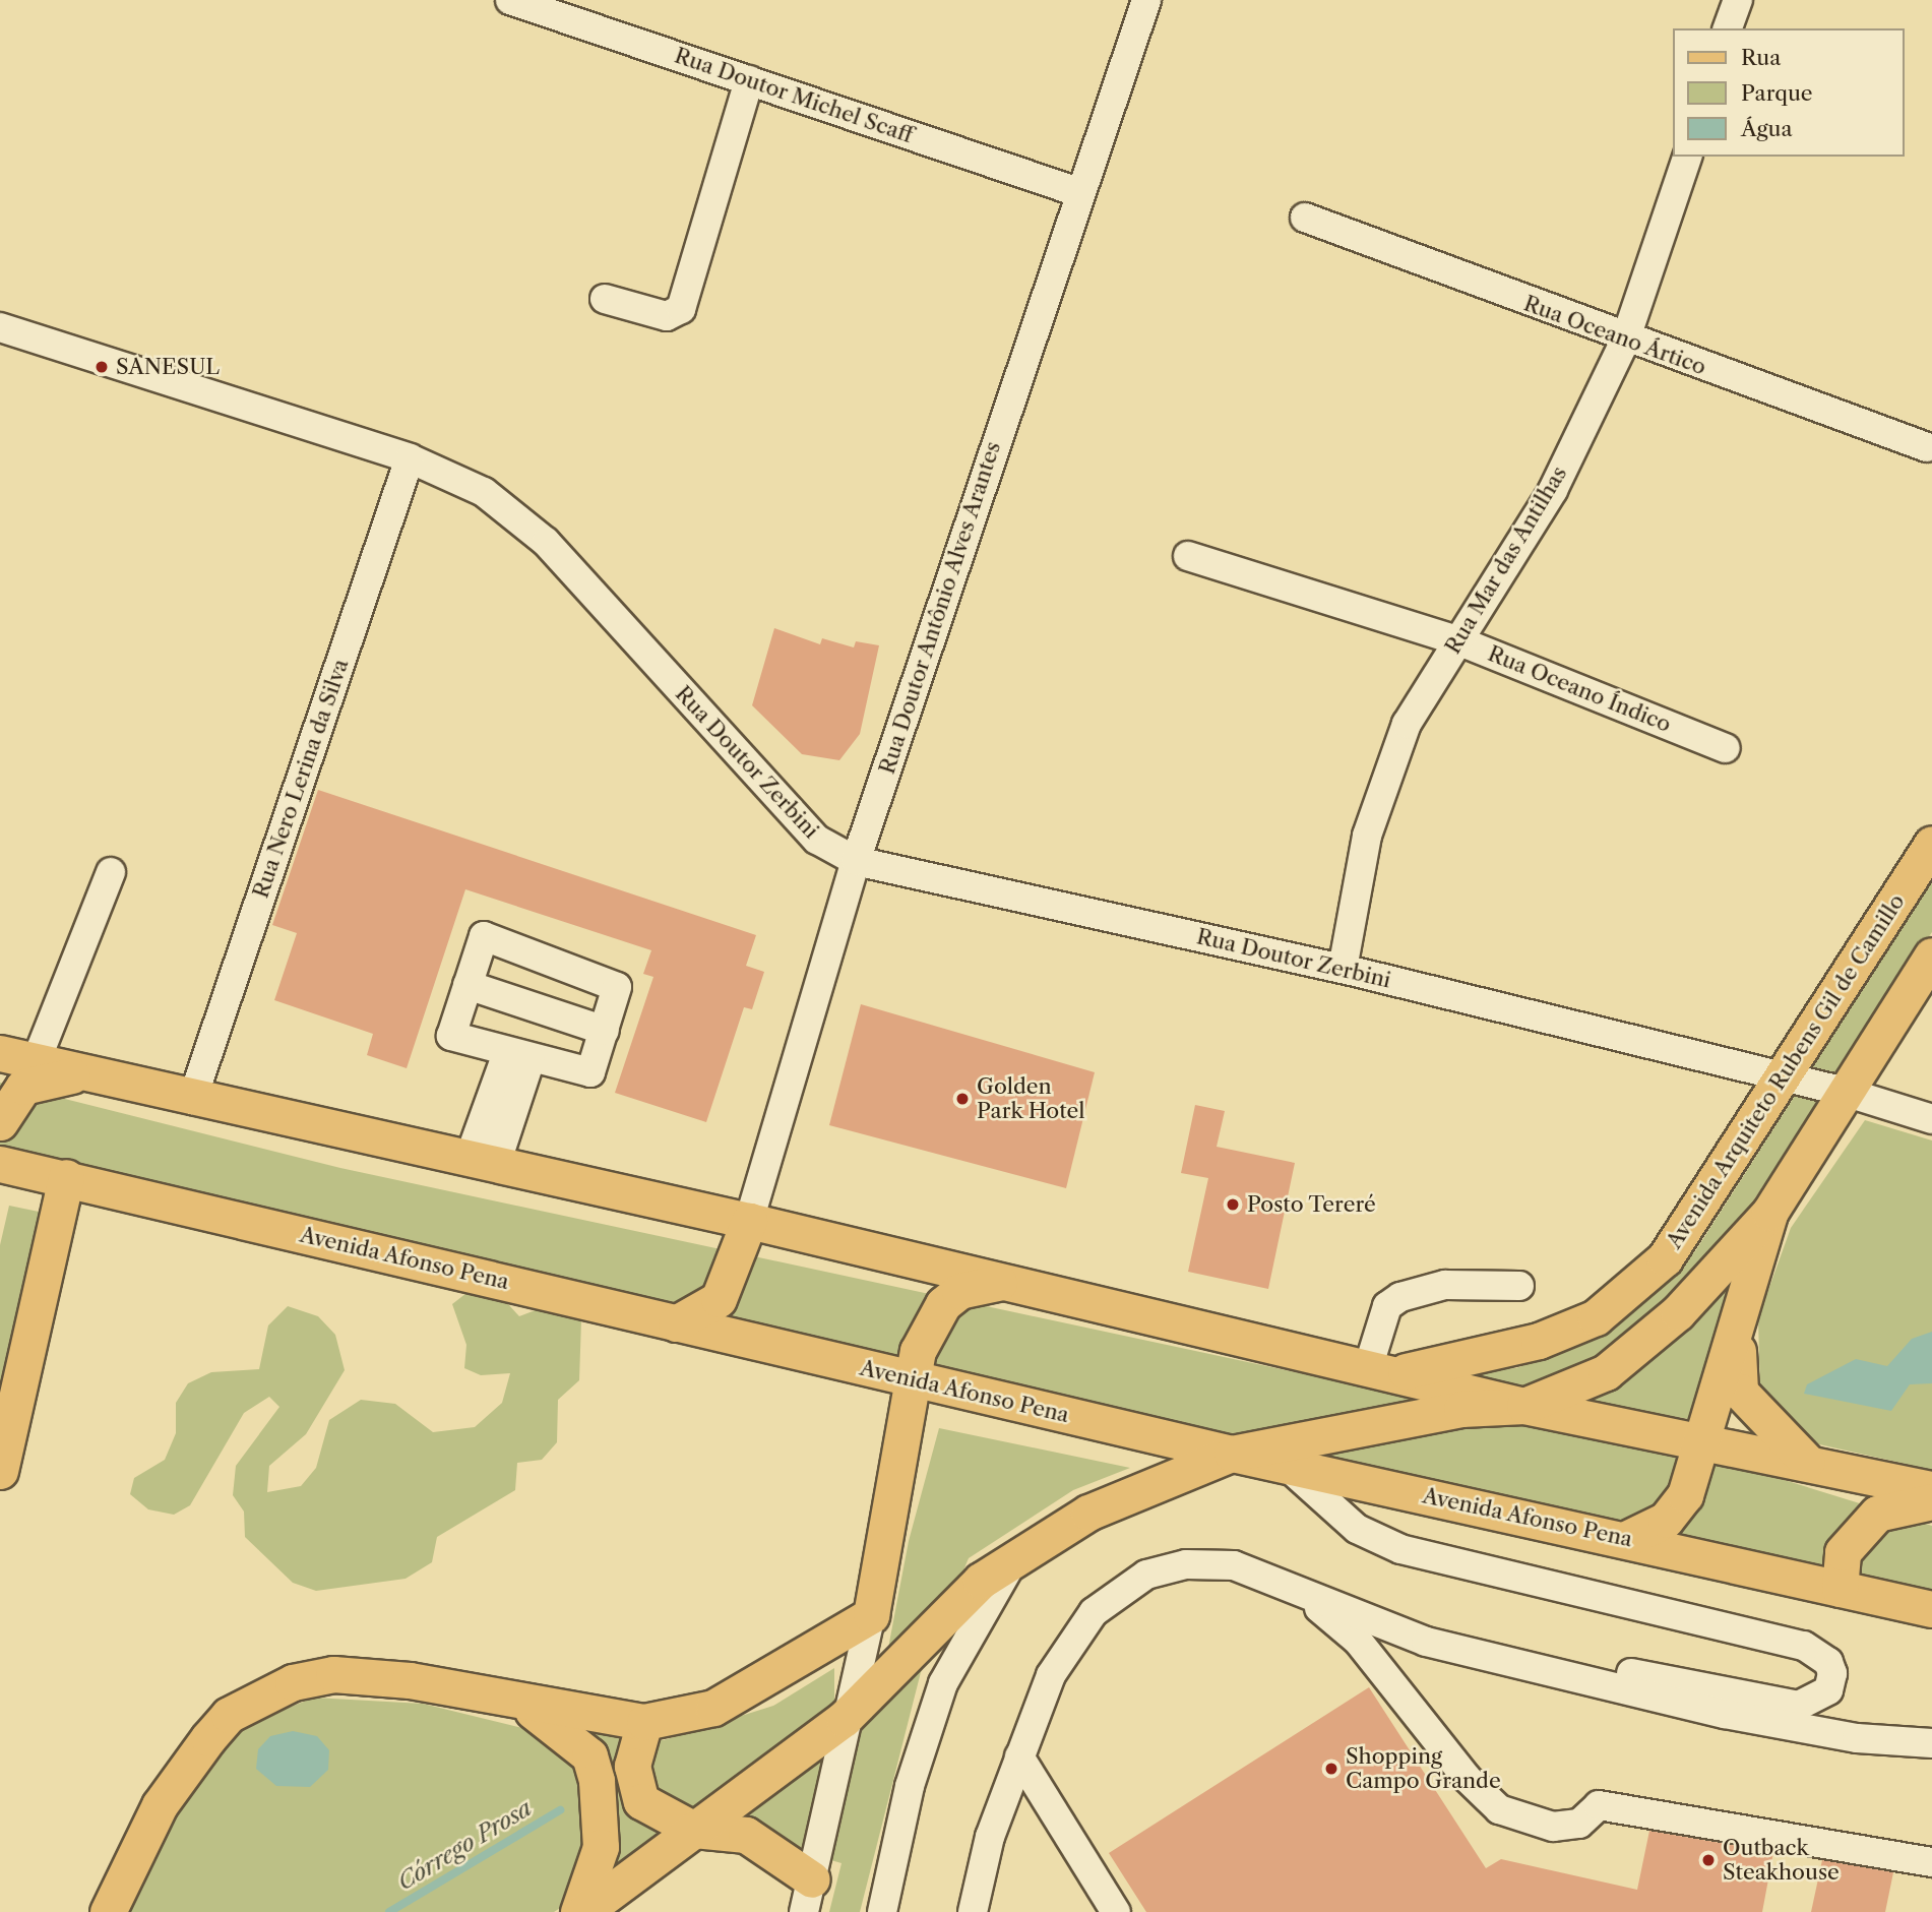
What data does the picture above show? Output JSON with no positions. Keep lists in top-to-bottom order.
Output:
{
  "streets": {
    "main road": ["Avenida Arquiteto Rubens Gil de Camillo", "Avenida Afonso Pena"],
    "street": [
      "Rua Doutor Michel Scaff",
      "Rua Oceano Ártico",
      "Rua Mar das Antilhas",
      "Rua Doutor Antônio Alves Arantes",
      "Rua Oceano Índico",
      "Rua Doutor Zerbini",
      "Rua Nero Lerina da Silva"
    ]
  },
  "crossings": [
    ["Rua Doutor Michel Scaff", "Rua Doutor Antônio Alves Arantes"],
    ["Rua Oceano Ártico", "Rua Mar das Antilhas"],
    ["Rua Mar das Antilhas", "Rua Oceano Índico"],
    ["Rua Mar das Antilhas", "Rua Doutor Zerbini"],
    ["Rua Doutor Antônio Alves Arantes", "Rua Doutor Zerbini"],
    ["Rua Doutor Zerbini", "Rua Nero Lerina da Silva"],
    ["Rua Doutor Zerbini", "Avenida Arquiteto Rubens Gil de Camillo"]
  ],
  "water": ["Córrego Prosa"],
  "places": [
    "SANESUL",
    "Golden Park Hotel",
    "Posto Tereré",
    "Shopping Campo Grande",
    "Outback Steakhouse"
  ],
  "legend": ["Rua", "Parque", "Água"]
}
